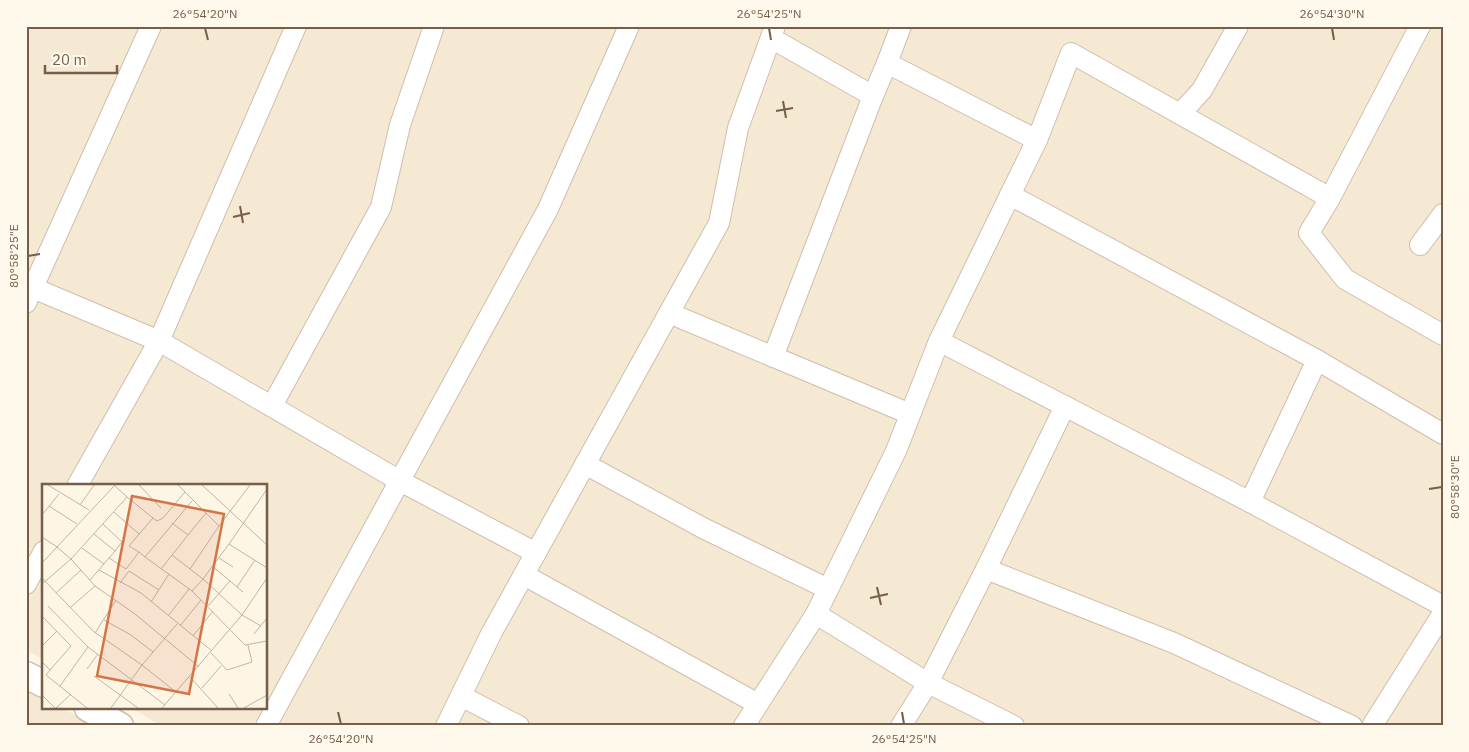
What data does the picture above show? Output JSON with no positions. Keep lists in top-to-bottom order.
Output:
{
  "scale_bar": "20 m",
  "coordinates": [
    "26°54'20\"N",
    "26°54'25\"N",
    "26°54'30\"N",
    "80°58'25\"E",
    "80°58'30\"E"
  ]
}
